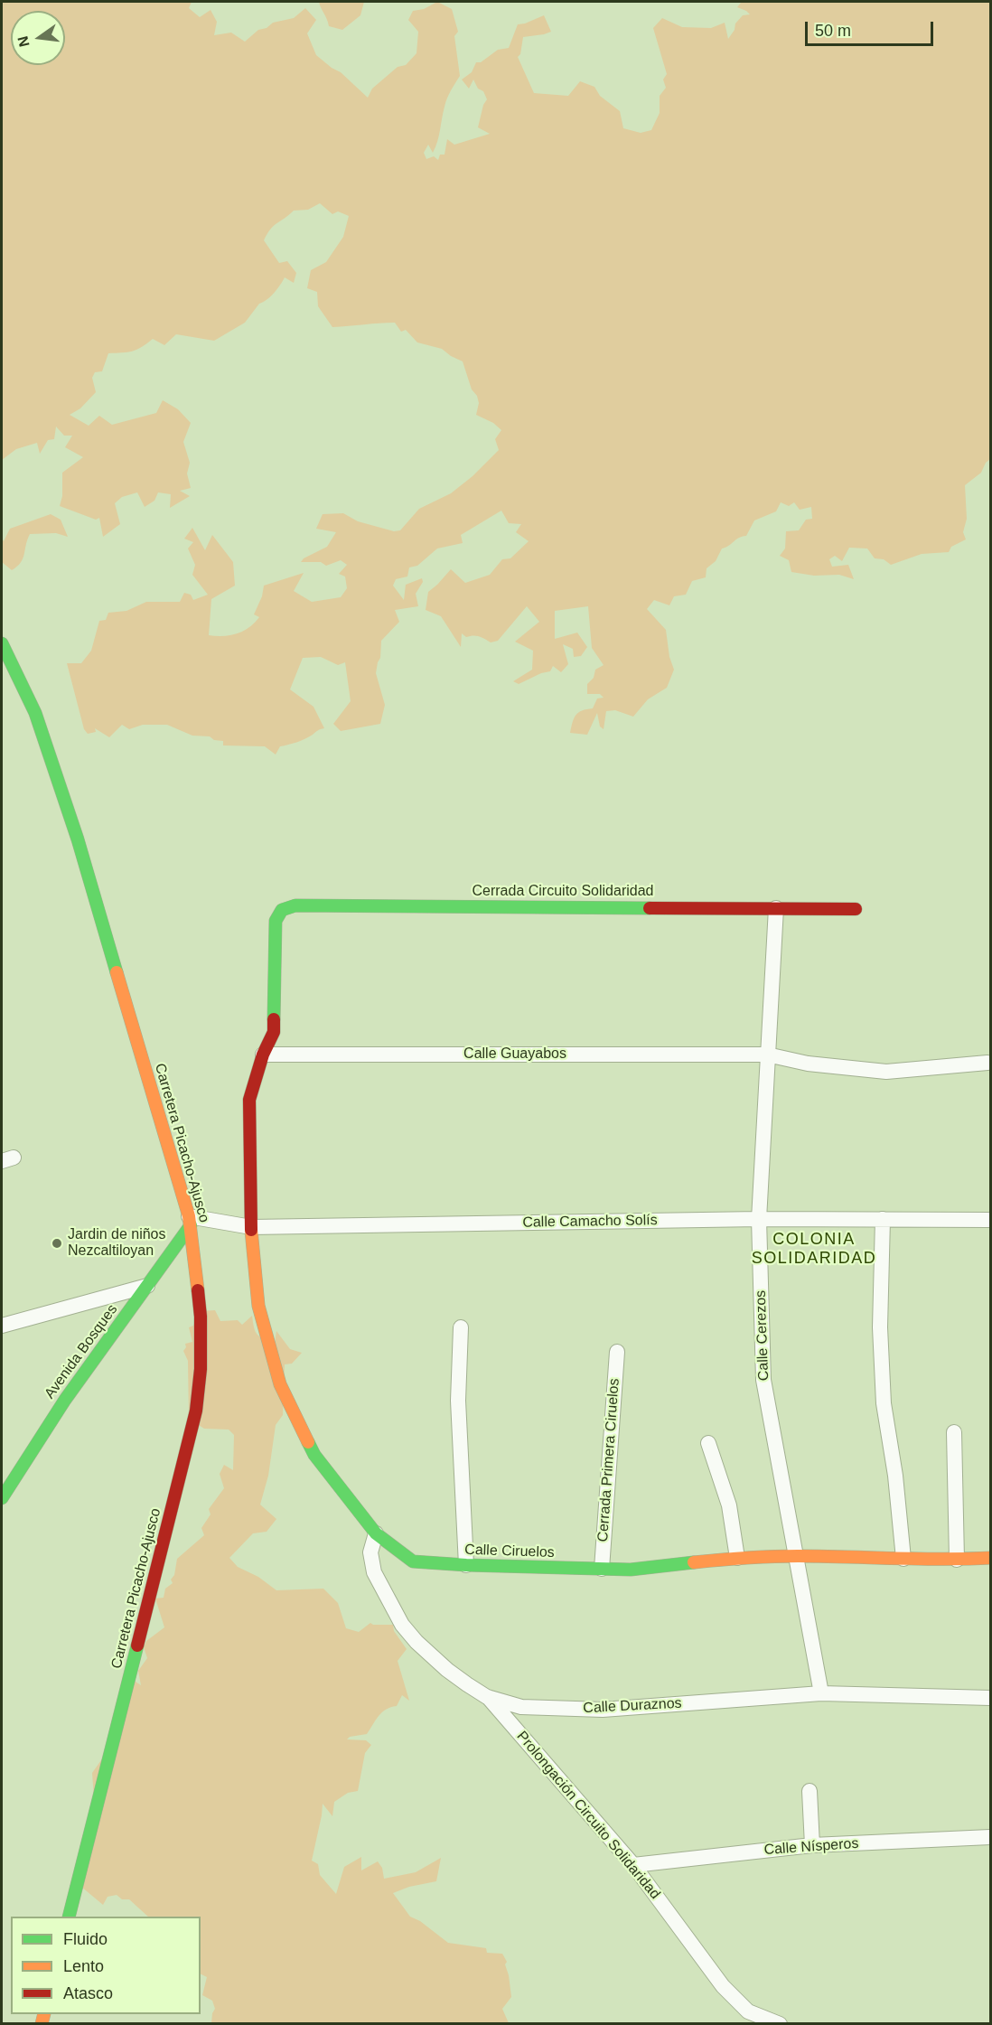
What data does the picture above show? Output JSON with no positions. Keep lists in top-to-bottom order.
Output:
{
  "streets": {
    "street": [
      "Cerrada Circuito Solidaridad",
      "Calle Guayabos",
      "Carretera Picacho-Ajusco",
      "Calle Camacho Solís",
      "Calle Cerezos",
      "Avenida Bosques",
      "Cerrada Primera Ciruelos",
      "Calle Ciruelos",
      "Calle Duraznos",
      "Prolongación Circuito Solidaridad",
      "Calle Nísperos"
    ]
  },
  "crossings": [
    ["Cerrada Circuito Solidaridad", "Calle Cerezos"],
    ["Cerrada Circuito Solidaridad", "Calle Ciruelos"],
    ["Calle Guayabos", "Calle Cerezos"],
    ["Calle Guayabos", "Calle Ciruelos"],
    ["Carretera Picacho-Ajusco", "Calle Camacho Solís"],
    ["Carretera Picacho-Ajusco", "Avenida Bosques"],
    ["Calle Camacho Solís", "Calle Cerezos"],
    ["Calle Camacho Solís", "Avenida Bosques"],
    ["Calle Camacho Solís", "Calle Ciruelos"],
    ["Calle Cerezos", "Calle Ciruelos"],
    ["Calle Cerezos", "Calle Duraznos"],
    ["Cerrada Primera Ciruelos", "Calle Ciruelos"],
    ["Calle Ciruelos", "Calle Duraznos"],
    ["Calle Duraznos", "Prolongación Circuito Solidaridad"],
    ["Prolongación Circuito Solidaridad", "Calle Nísperos"]
  ],
  "districts": ["COLONIA SOLIDARIDAD"],
  "places": ["Jardin de niños Nezcaltiloyan"],
  "legend": ["Fluido", "Lento", "Atasco"],
  "scale_bar": "50 m",
  "north": "left"
}
